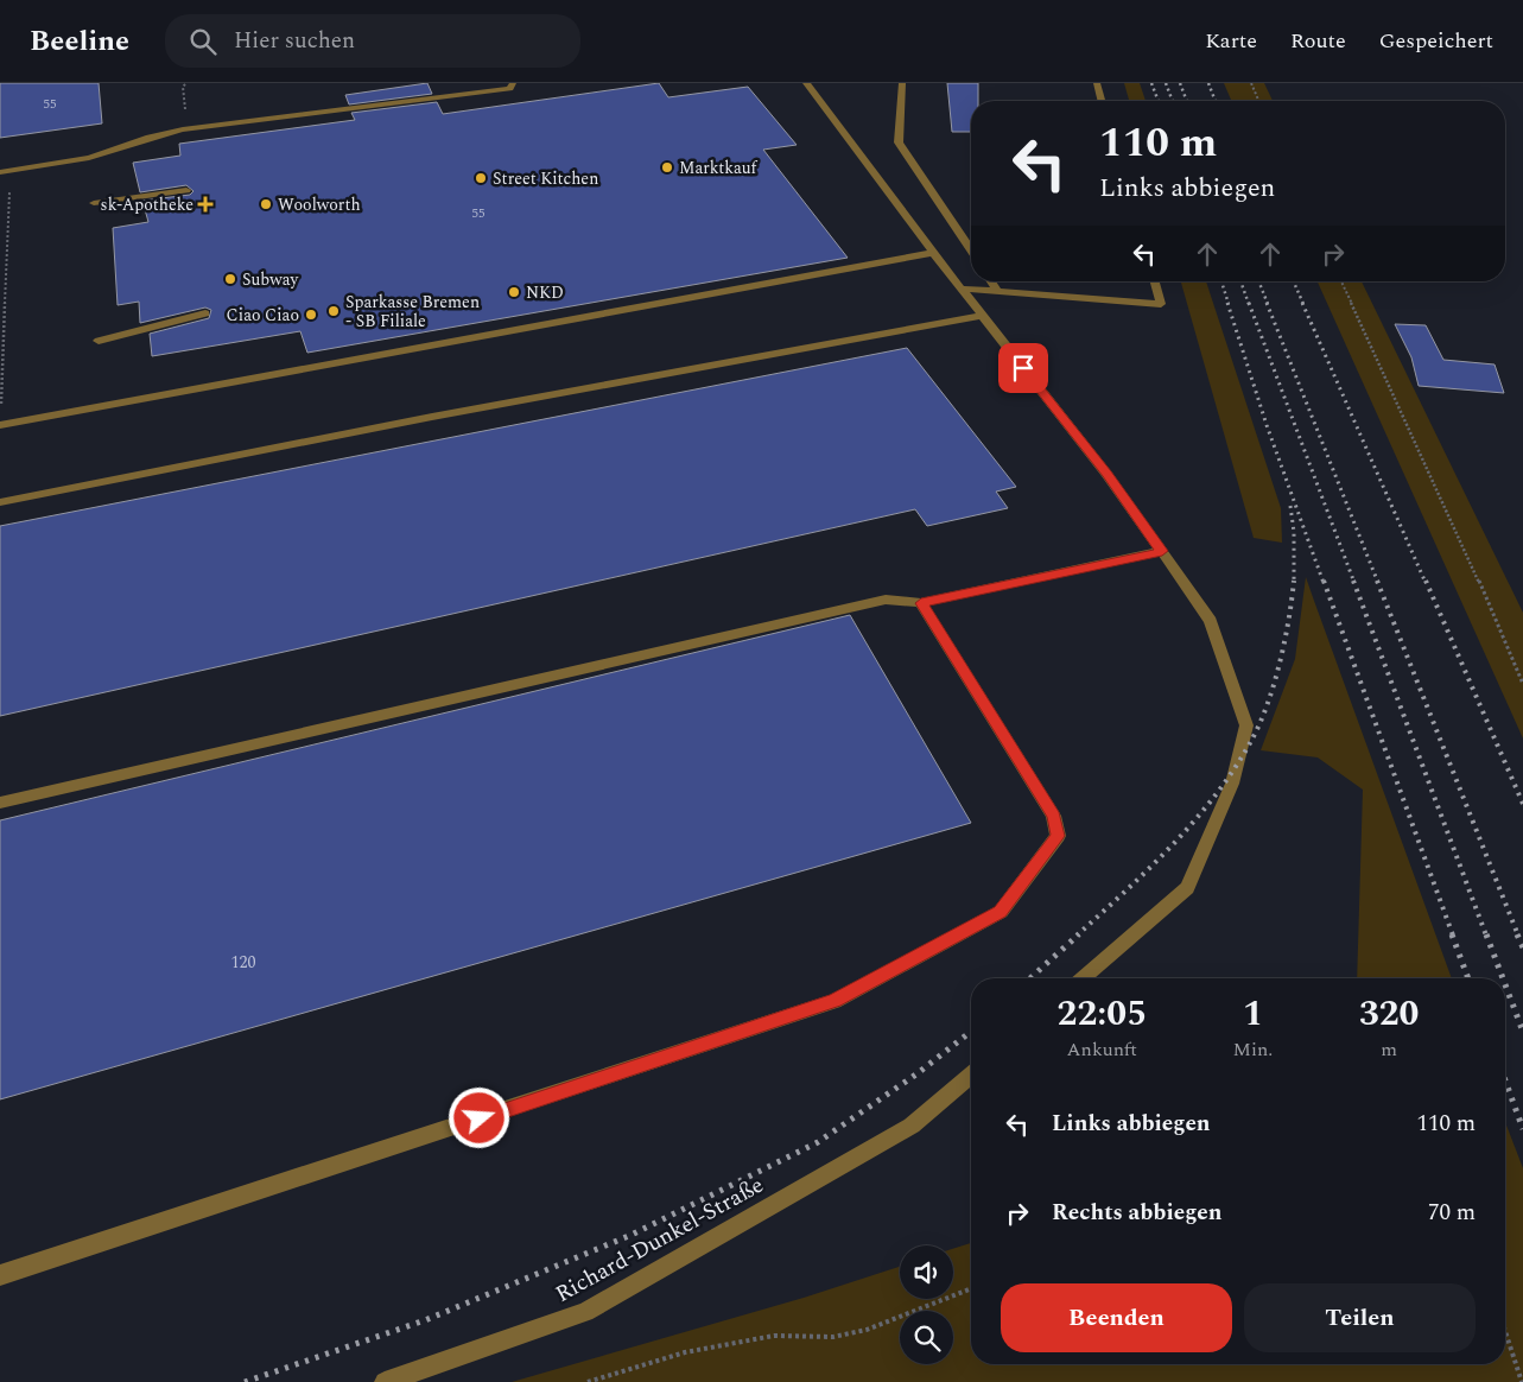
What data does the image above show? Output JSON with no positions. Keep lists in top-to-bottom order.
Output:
{
  "streets": {
    "lane": ["Richard-Dunkel-Straße"]
  },
  "places": {
    "other": [
      "Marktkauf",
      "Street Kitchen",
      "Woolworth",
      "Subway",
      "NKD",
      "Sparkasse Bremen - SB Filiale",
      "Ciao Ciao"
    ],
    "health": ["sk-Apotheke"]
  },
  "house_numbers": ["55", "55", "120"],
  "page": {
    "header": "Beeline",
    "search": "Hier suchen",
    "nav": ["Karte", "Route", "Gespeichert"],
    "turn": ["110 m", "Links abbiegen"],
    "eta": [
      "22:05",
      "Ankunft",
      "1",
      "Min.",
      "320",
      "m"
    ],
    "list": [
      {
        "name": "Links abbiegen",
        "value": "110 m"
      },
      {
        "name": "Rechts abbiegen",
        "value": "70 m"
      }
    ],
    "buttons": ["Beenden", "Teilen"]
  }
}
